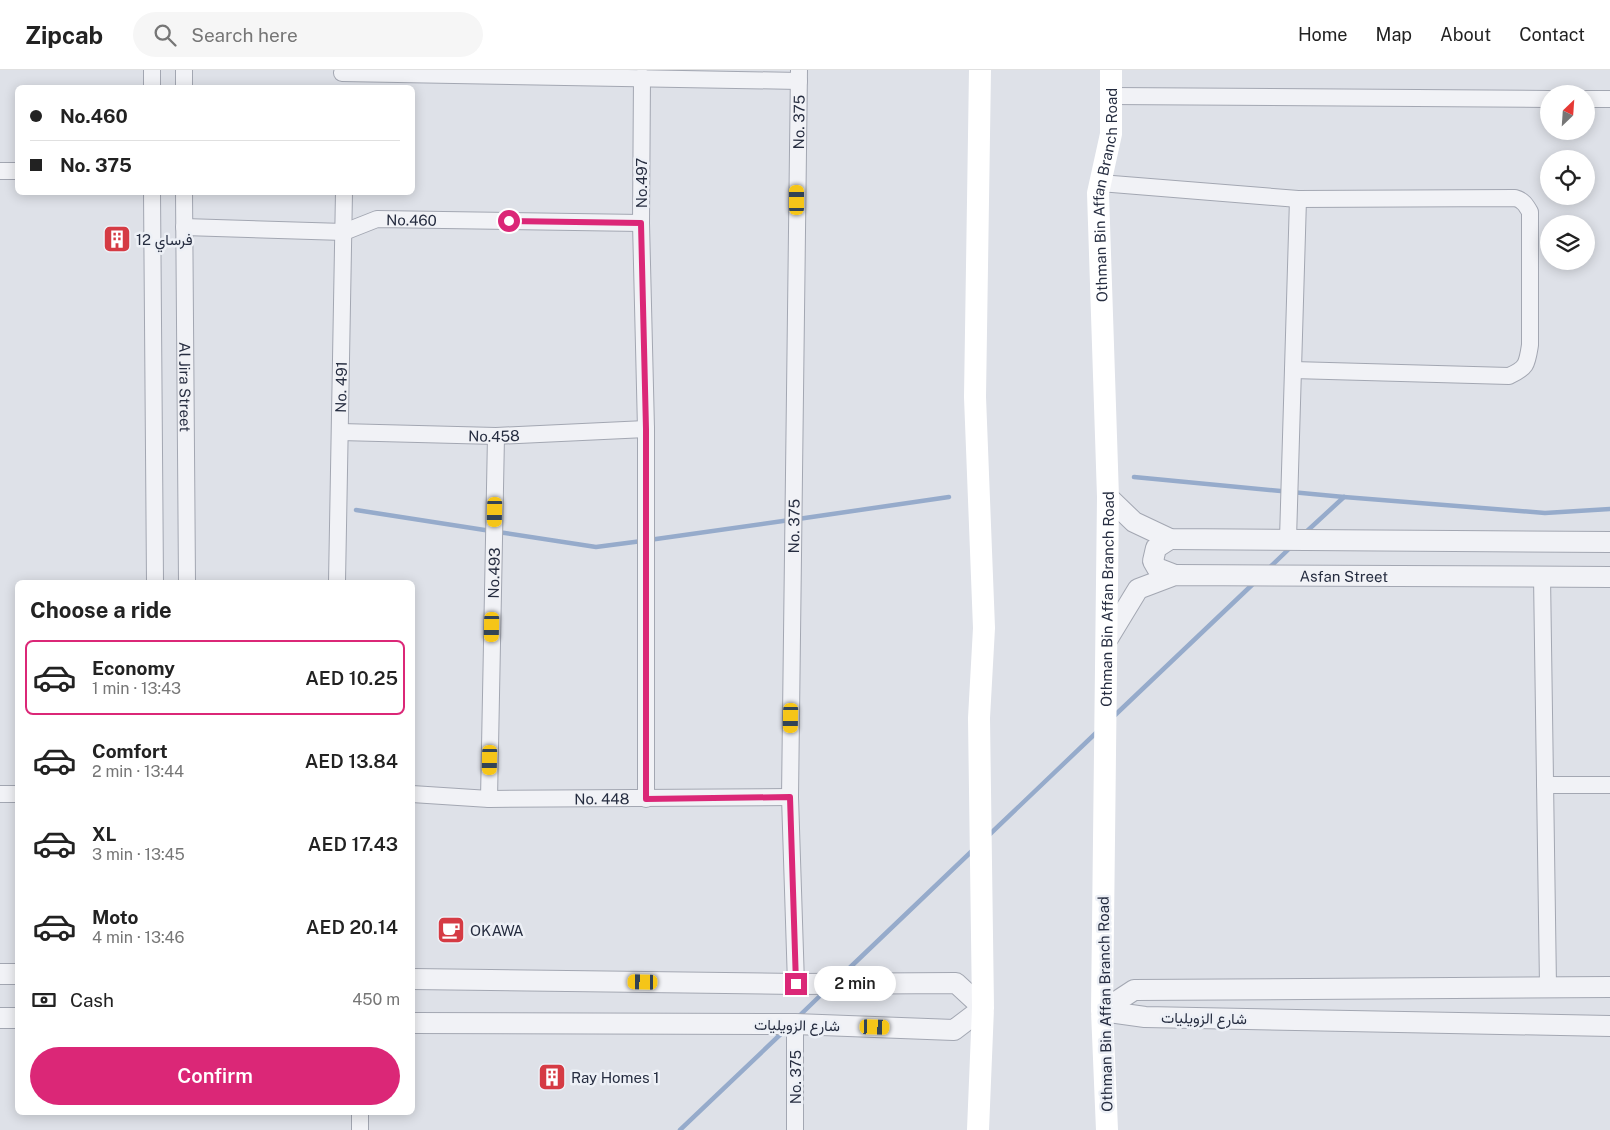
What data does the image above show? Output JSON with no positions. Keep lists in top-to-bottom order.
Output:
{
  "streets": {
    "main road": ["Othman Bin Affan Branch Road"],
    "street": [
      "No. 375",
      "No.497",
      "No.460",
      "Al Jira Street",
      "No. 491",
      "No.458",
      "No.493",
      "Asfan Street",
      "No. 448",
      "شارع الزويليات"
    ]
  },
  "crossings": [
    ["No. 375", "No. 448"],
    ["No. 375", "شارع الزويليات"],
    ["No.497", "No.460"],
    ["No.497", "No.458"],
    ["No.497", "No. 448"],
    ["Othman Bin Affan Branch Road", "Asfan Street"],
    ["Othman Bin Affan Branch Road", "شارع الزويليات"],
    ["No.460", "Al Jira Street"],
    ["No.460", "No. 491"],
    ["No. 491", "No.458"],
    ["No.458", "No.493"],
    ["No.493", "No. 448"]
  ],
  "places": {
    "building": ["فرساي 12", "Ray Homes 1"],
    "cafe": ["OKAWA"]
  },
  "north": "top right",
  "page": {
    "header": "Zipcab",
    "search": "Search here",
    "nav": [
      "Home",
      "Map",
      "About",
      "Contact"
    ],
    "banner": ["No.460", "No. 375"],
    "heading": "Choose a ride",
    "list": [
      {
        "name": "Economy",
        "note": "1 min · 13:43",
        "value": "AED 10.25"
      },
      {
        "name": "Comfort",
        "note": "2 min · 13:44",
        "value": "AED 13.84"
      },
      {
        "name": "XL",
        "note": "3 min · 13:45",
        "value": "AED 17.43"
      },
      {
        "name": "Moto",
        "note": "4 min · 13:46",
        "value": "AED 20.14"
      }
    ],
    "bubble": "2 min",
    "pay": ["Cash", "450 m"],
    "buttons": "Confirm"
  }
}
